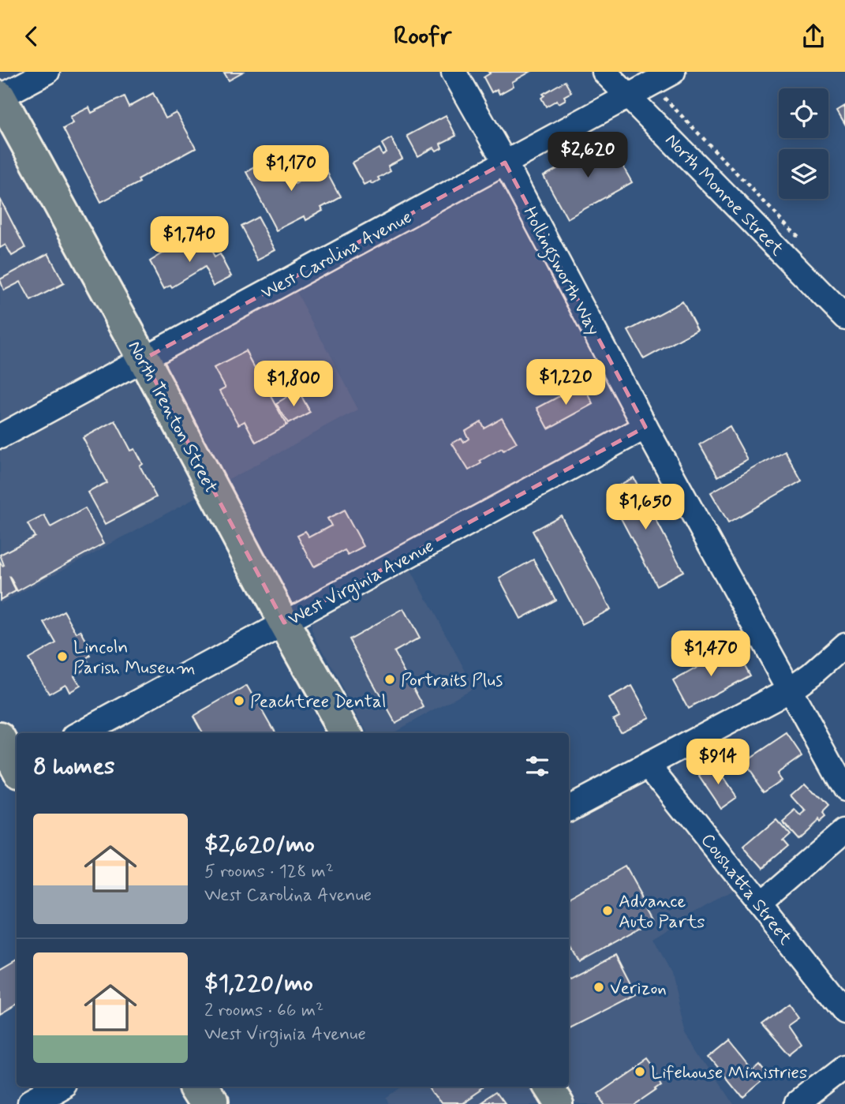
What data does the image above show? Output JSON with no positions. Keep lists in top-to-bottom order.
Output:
{
  "streets": {
    "highway": ["North Trenton Street"],
    "street": [
      "North Monroe Street",
      "West Carolina Avenue",
      "Hollingsworth Way",
      "West Virginia Avenue",
      "Coushatta Street"
    ]
  },
  "crossings": [
    ["North Monroe Street", "West Carolina Avenue"],
    ["West Carolina Avenue", "Hollingsworth Way"],
    ["West Carolina Avenue", "North Trenton Street"],
    ["Hollingsworth Way", "West Virginia Avenue"],
    ["North Trenton Street", "West Virginia Avenue"]
  ],
  "places": [
    "Lincoln Parish Museum",
    "Portraits Plus",
    "Peachtree Dental",
    "Advance Auto Parts",
    "Verizon",
    "Lifehouse Ministries"
  ],
  "page": {
    "header": "Roofr",
    "price": [
      "$2,620",
      "$1,170",
      "$1,740",
      "$1,220",
      "$1,800",
      "$1,650",
      "$1,470",
      "$914"
    ],
    "heading": "8 homes",
    "list": [
      {
        "name": "$2,620/mo",
        "note": "5 rooms · 128 m² · West Carolina Avenue"
      },
      {
        "name": "$1,220/mo",
        "note": "2 rooms · 66 m² · West Virginia Avenue"
      }
    ]
  }
}
